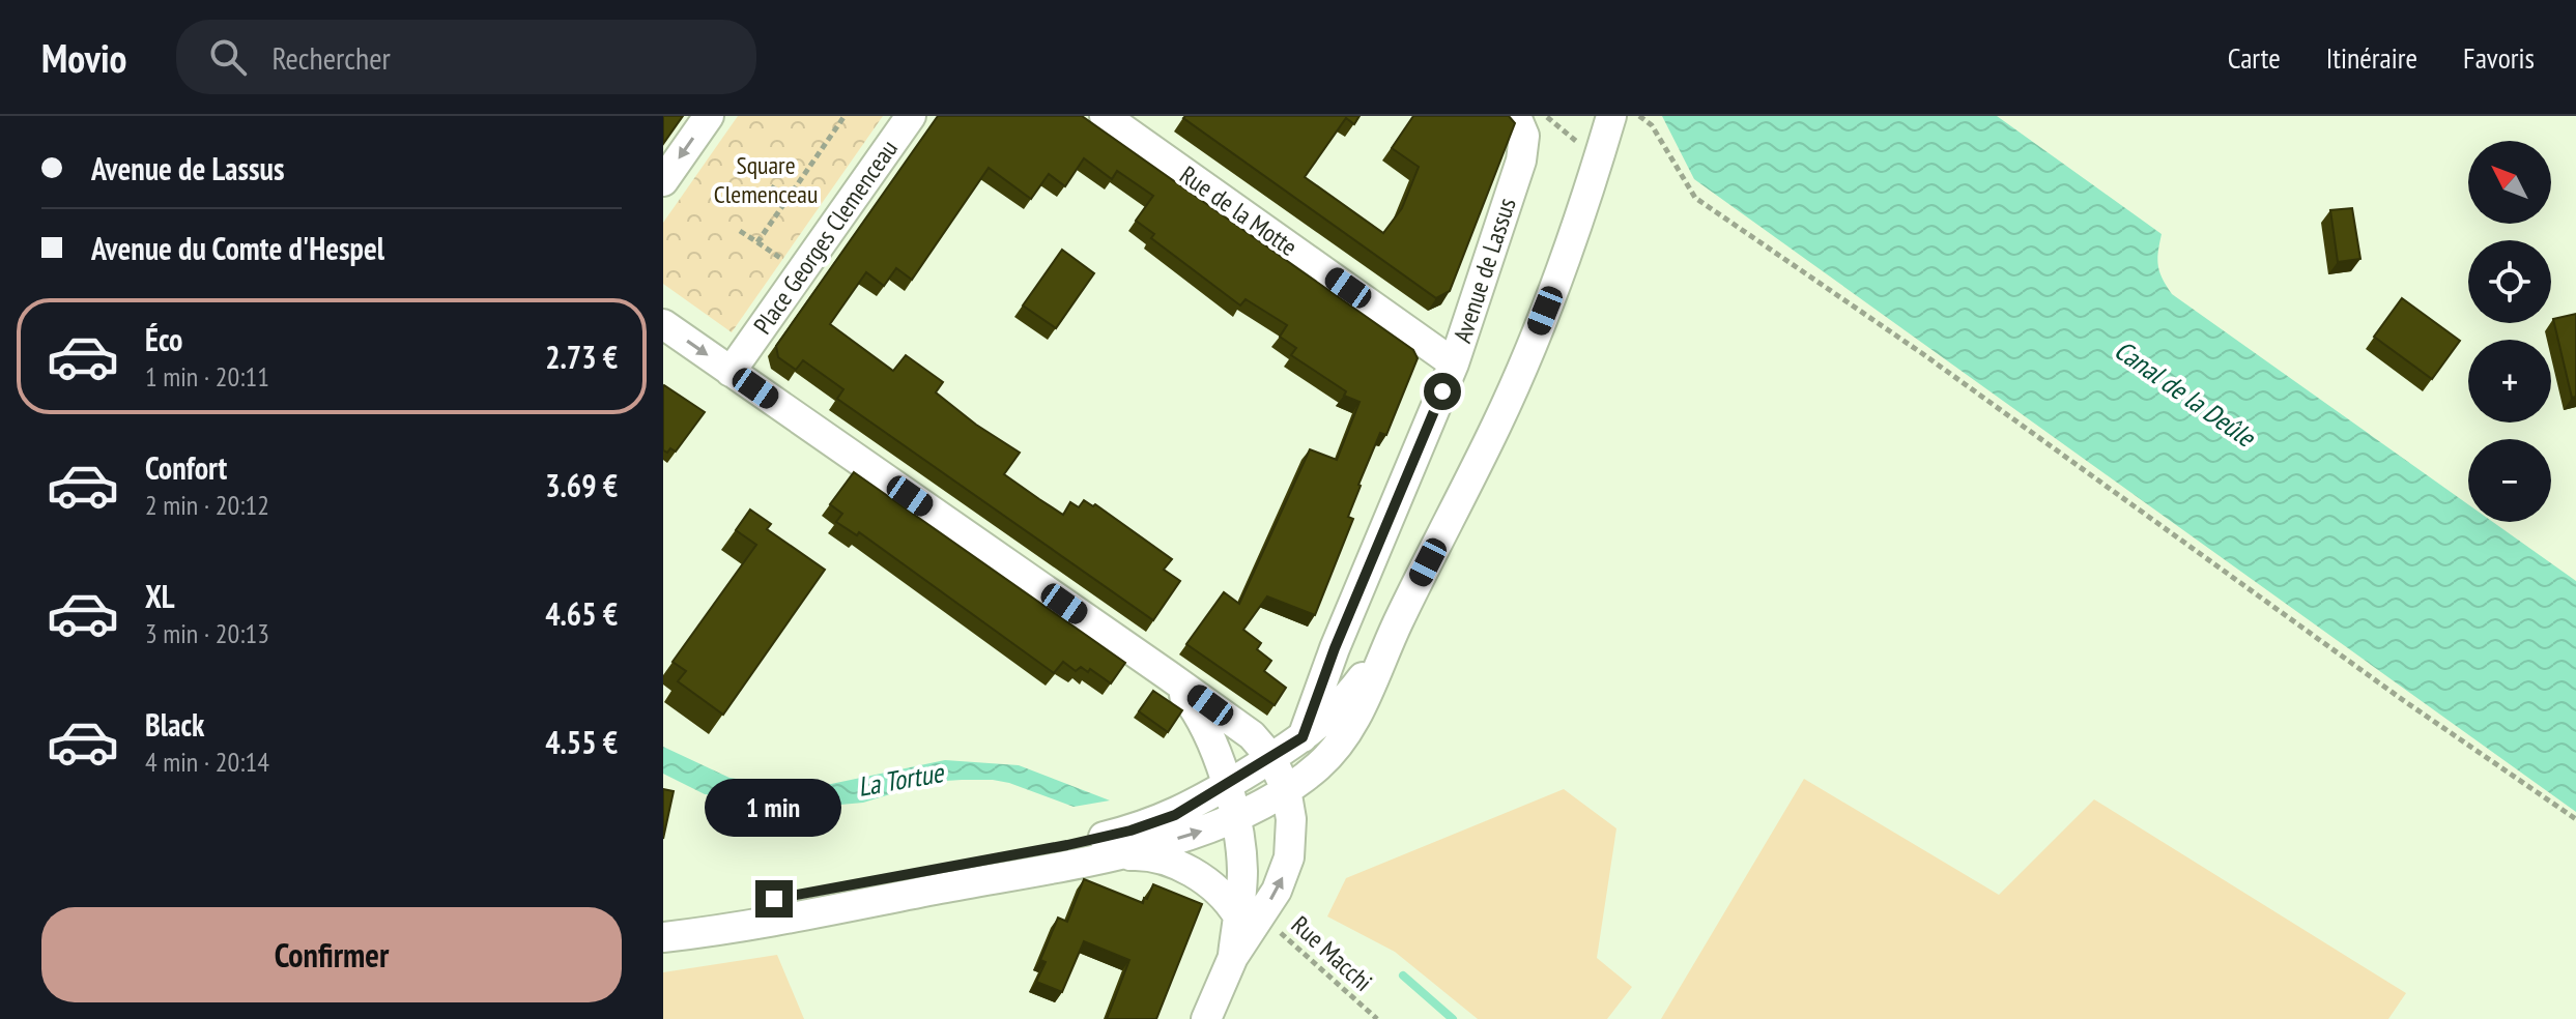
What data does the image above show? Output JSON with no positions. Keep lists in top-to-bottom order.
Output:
{
  "streets": {
    "street": ["Rue de la Motte", "Place Georges Clemenceau", "Avenue de Lassus"],
    "path": ["Rue Macchi"]
  },
  "crossings": [
    ["Rue de la Motte", "Avenue de Lassus"]
  ],
  "water": ["Canal de la Deûle", "La Tortue"],
  "parks": ["Square Clemenceau"],
  "north": "top left",
  "page": {
    "header": "Movio",
    "search": "Rechercher",
    "nav": ["Carte", "Itinéraire", "Favoris"],
    "banner": ["Avenue de Lassus", "Avenue du Comte d'Hespel"],
    "map_buttons": ["+", "−"],
    "list": [
      {
        "name": "Éco",
        "note": "1 min · 20:11",
        "value": "2.73 €"
      },
      {
        "name": "Confort",
        "note": "2 min · 20:12",
        "value": "3.69 €"
      },
      {
        "name": "XL",
        "note": "3 min · 20:13",
        "value": "4.65 €"
      },
      {
        "name": "Black",
        "note": "4 min · 20:14",
        "value": "4.55 €"
      }
    ],
    "bubble": "1 min",
    "buttons": "Confirmer"
  }
}
